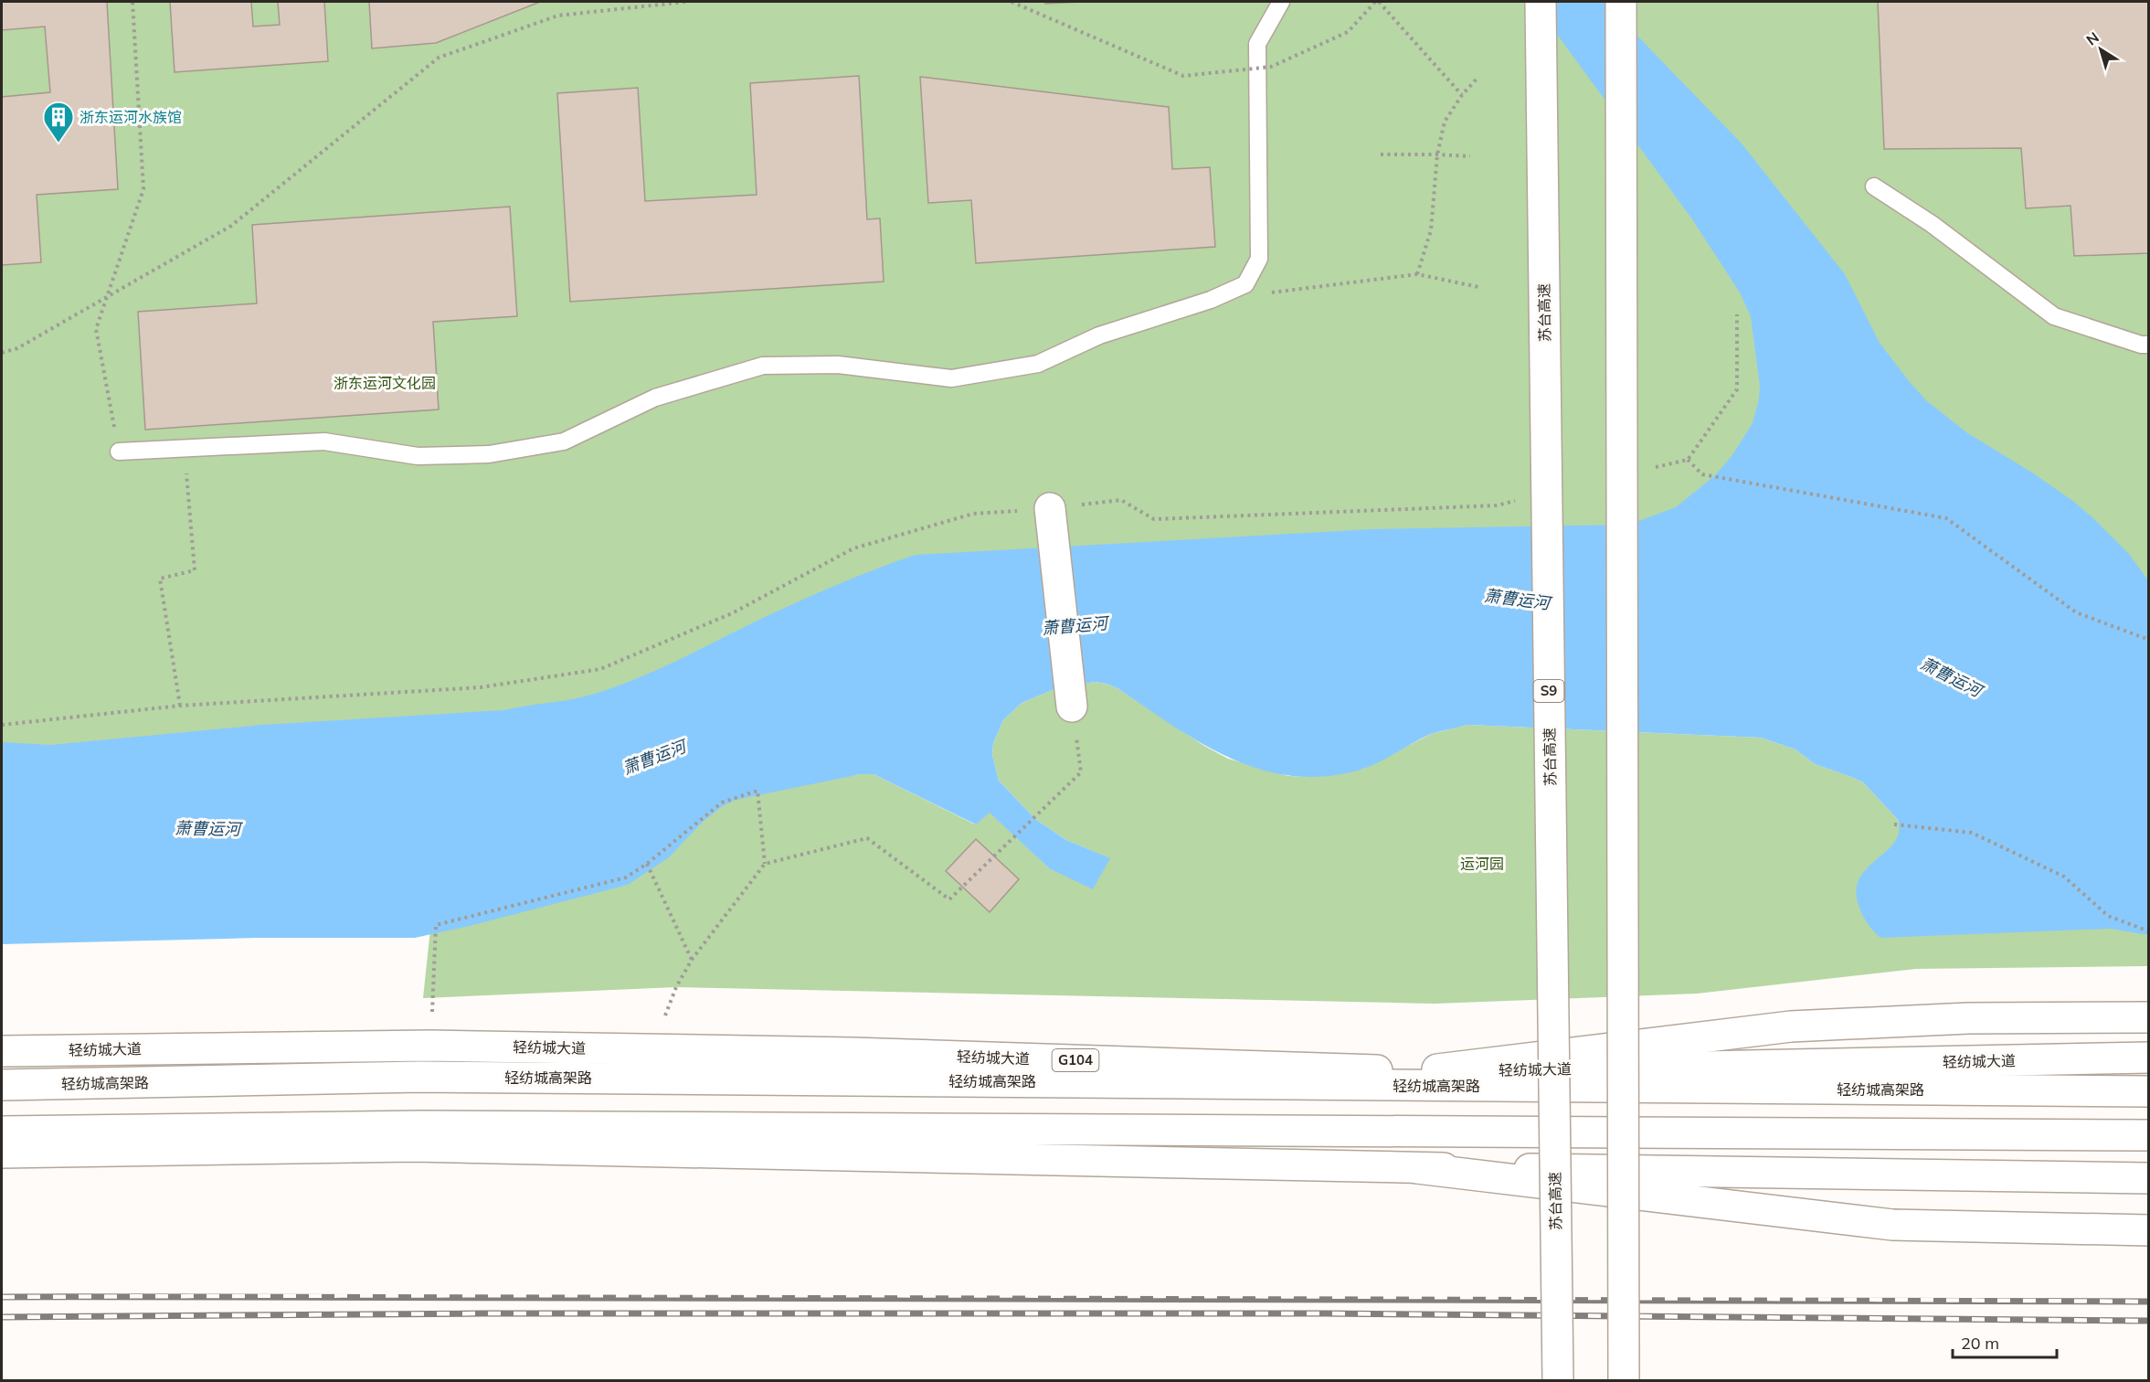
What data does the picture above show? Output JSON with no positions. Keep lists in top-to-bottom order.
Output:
{
  "streets": {
    "main road": [
      "苏台高速",
      "S9",
      "轻纺城大道",
      "G104",
      "轻纺城高架路"
    ]
  },
  "water": ["萧曹运河"],
  "parks": ["浙东运河文化园", "运河园"],
  "places": {
    "building": ["浙东运河水族馆"]
  },
  "scale_bar": "20 m",
  "north": "top left"
}
